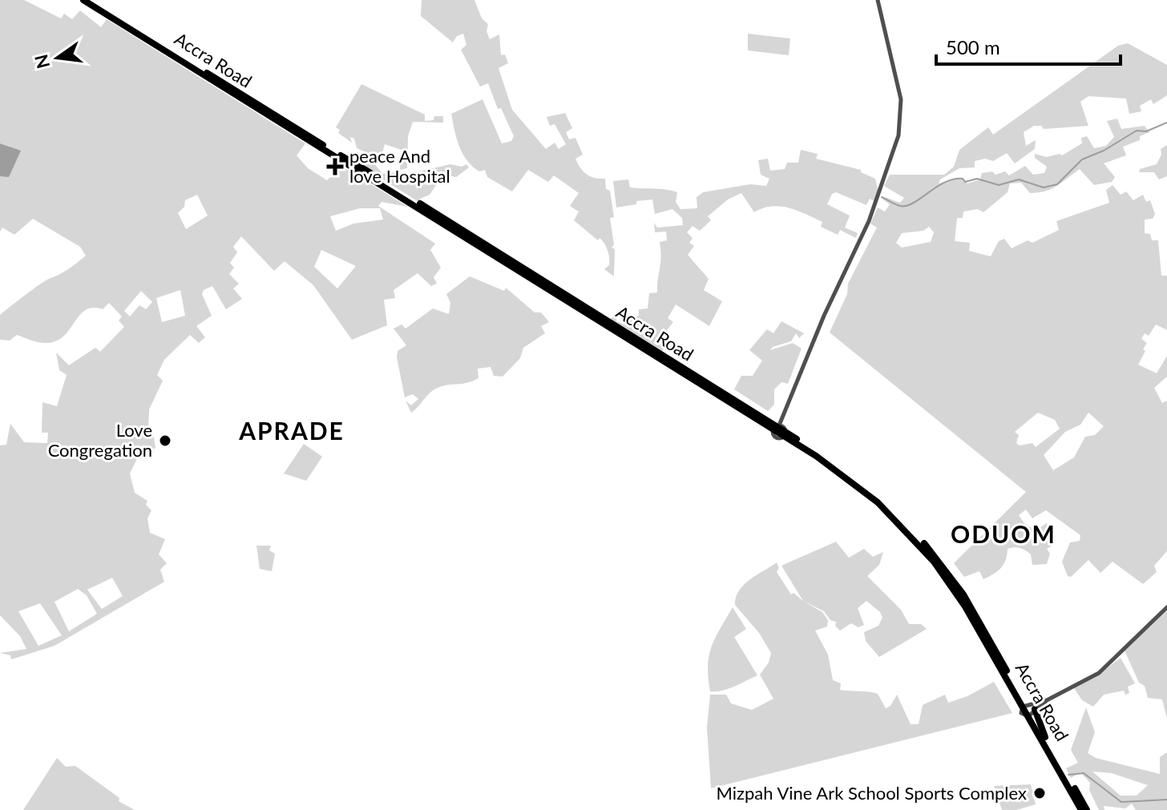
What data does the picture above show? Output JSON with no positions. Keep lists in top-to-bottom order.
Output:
{
  "streets": {
    "highway": ["Accra Road"]
  },
  "districts": ["APRADE", "ODUOM"],
  "places": {
    "health": ["peace And love Hospital"],
    "other": ["Love Congregation", "Mizpah Vine Ark School Sports Complex"]
  },
  "scale_bar": "500 m",
  "north": "left"
}
